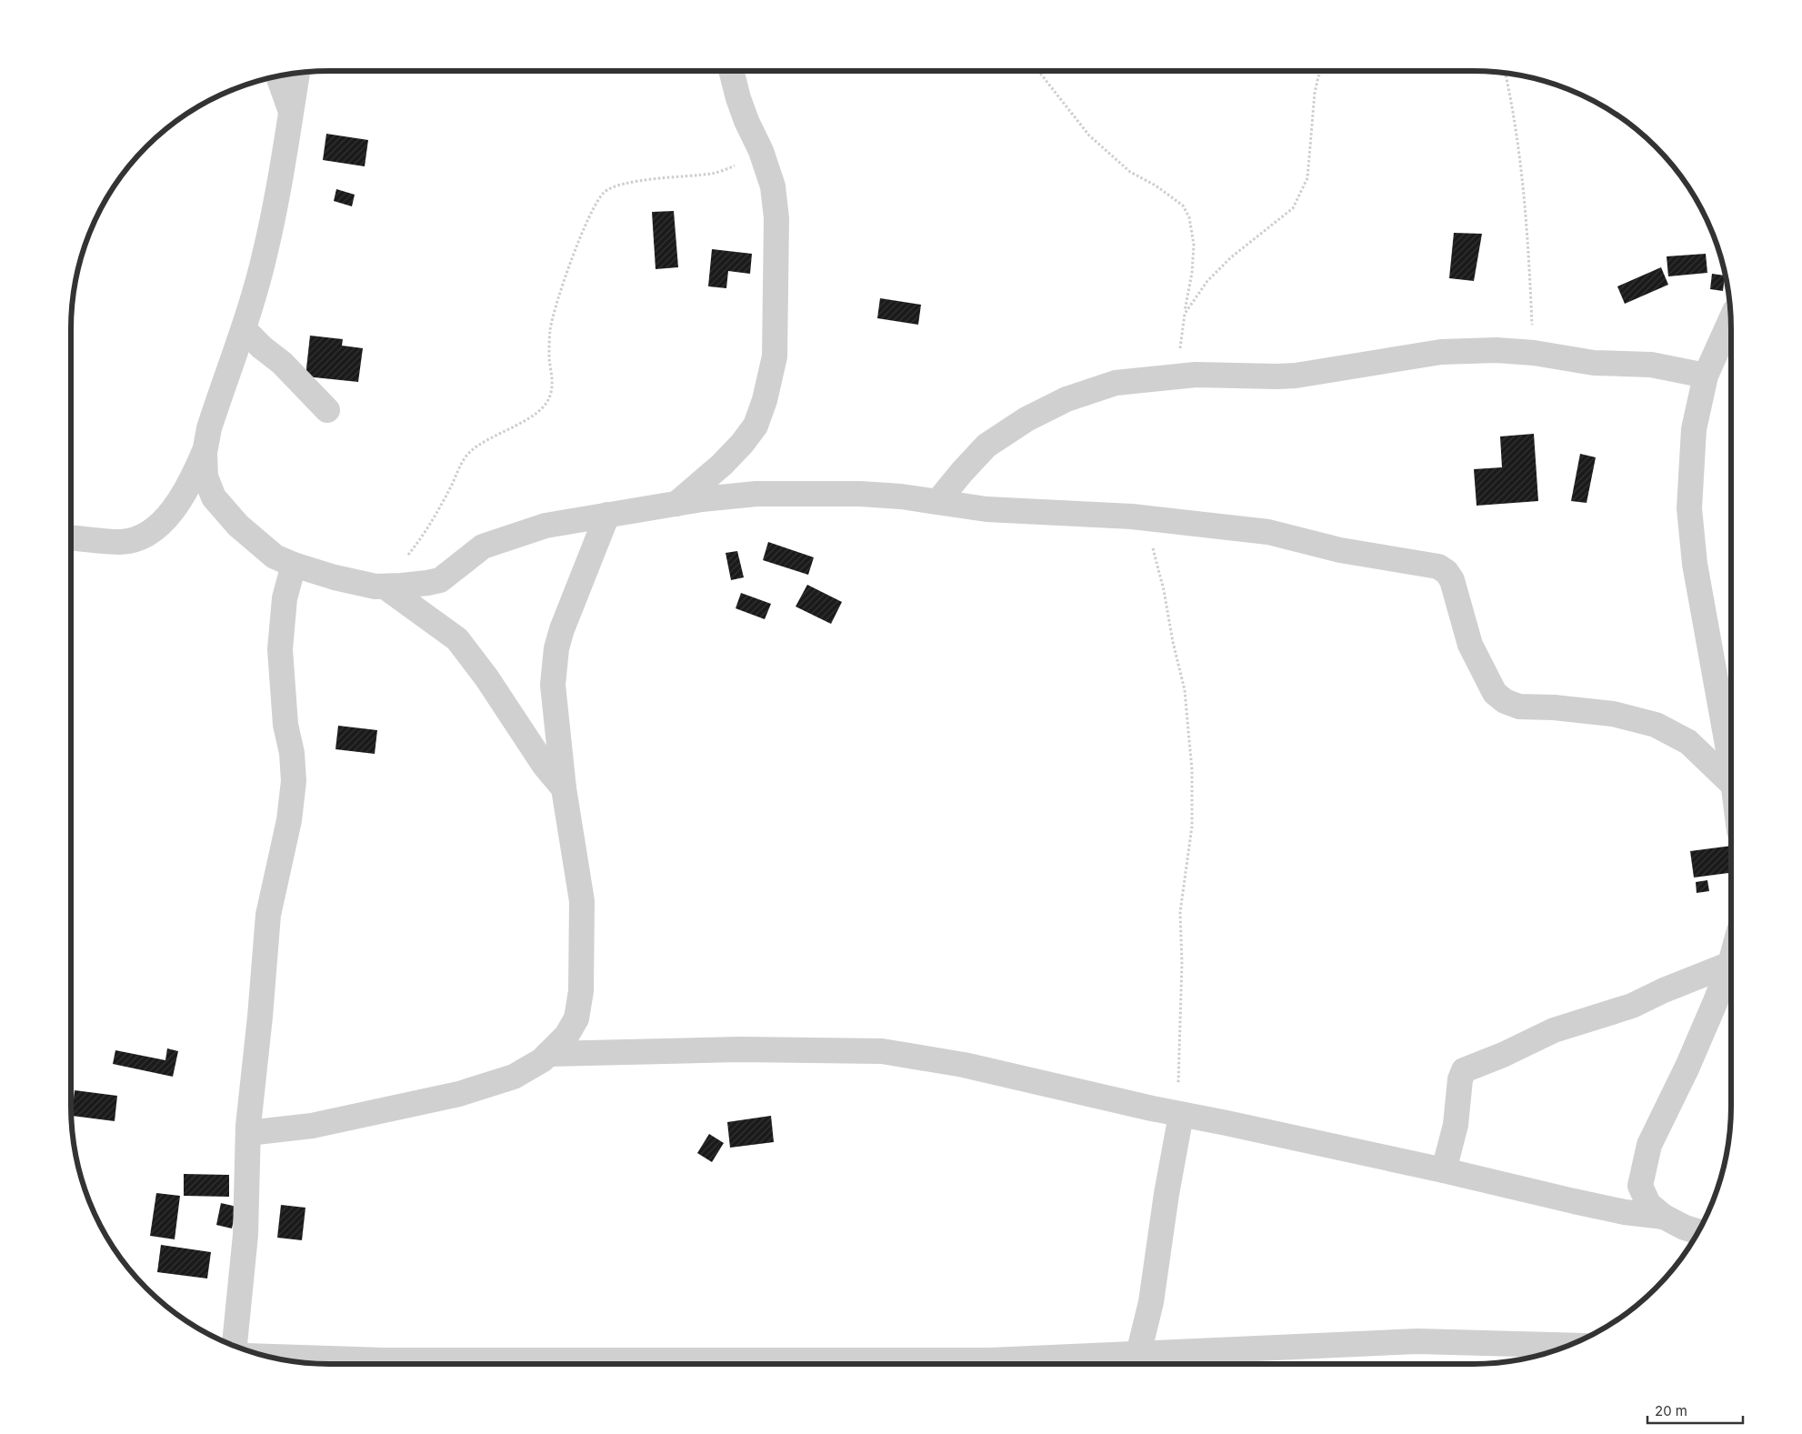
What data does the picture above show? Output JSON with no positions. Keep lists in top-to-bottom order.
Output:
{
  "scale_bar": "20 m"
}
